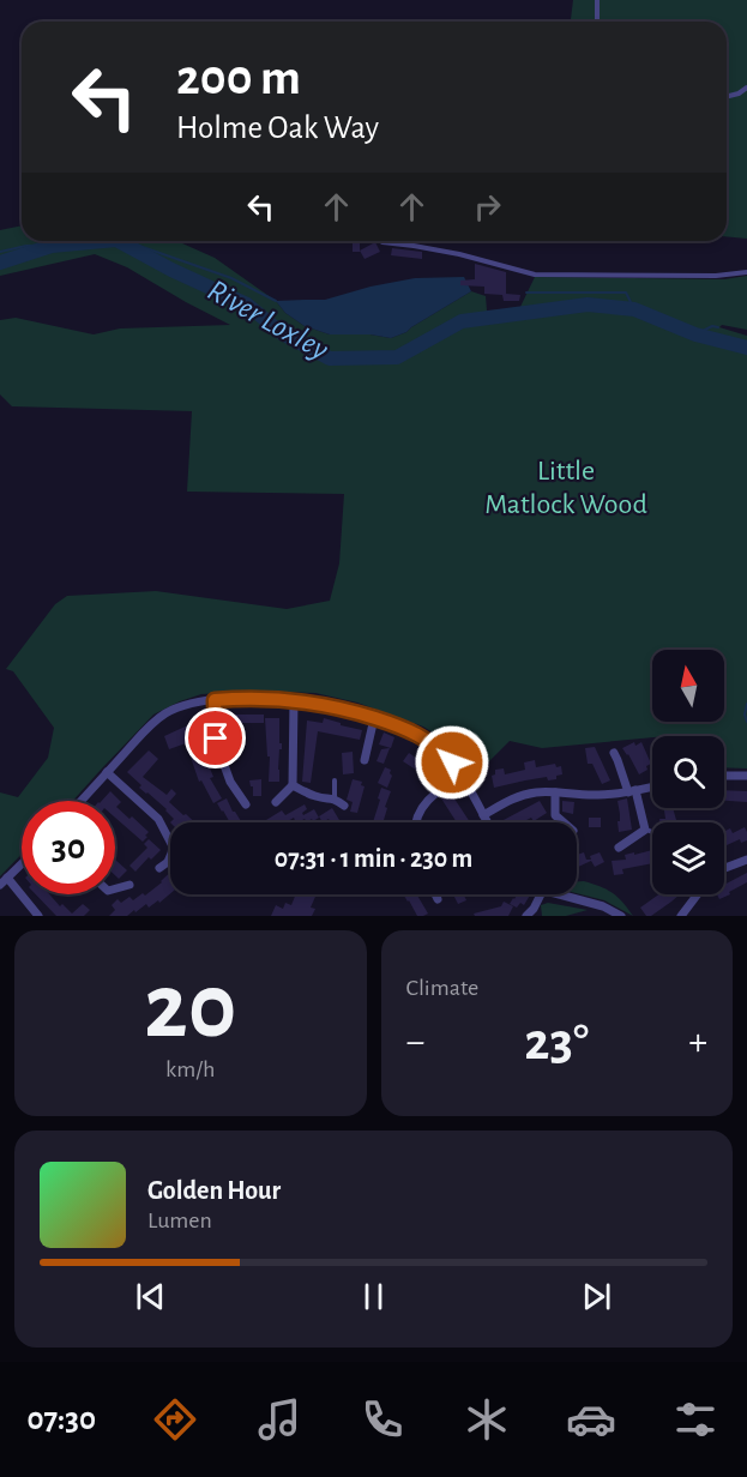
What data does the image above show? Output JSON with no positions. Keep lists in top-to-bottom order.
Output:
{
  "water": ["River Loxley"],
  "parks": ["Little Matlock Wood"],
  "north": "top",
  "page": {
    "turn": ["200 m", "Holme Oak Way"],
    "limit": "30",
    "trip": "07:31 · 1 min · 230 m",
    "tile": [
      ["20", "km/h"],
      "Climate"
    ],
    "heat": ["−", "23°", "+"],
    "song": ["Golden Hour", "Lumen"],
    "tabs": "07:30"
  }
}
